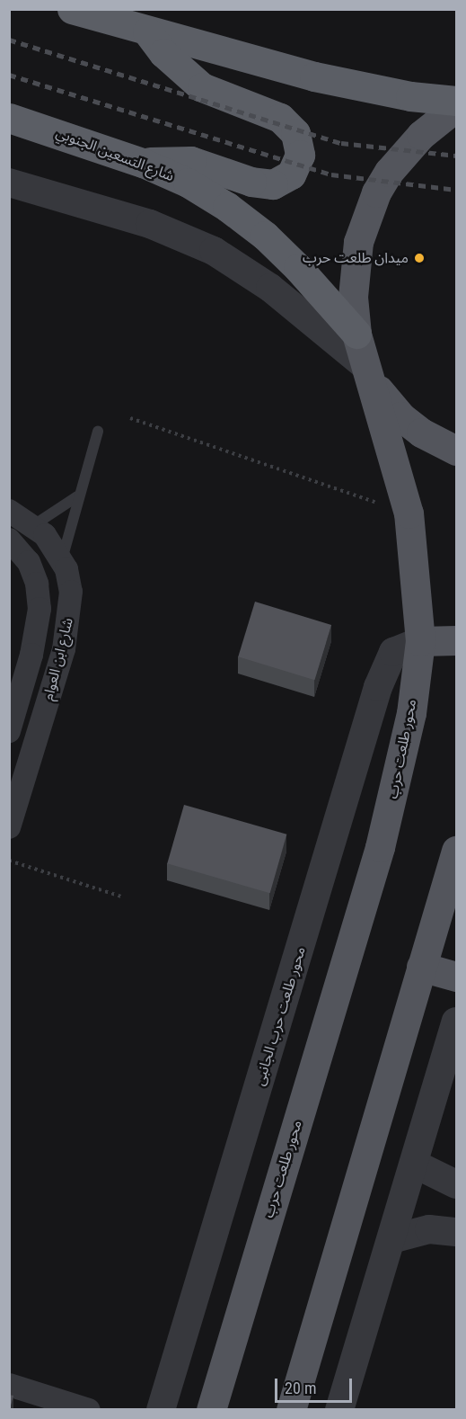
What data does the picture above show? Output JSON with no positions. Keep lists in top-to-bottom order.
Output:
{
  "streets": {
    "highway": ["شارع التسعين الجنوبي"],
    "main road": ["محور طلعت حرب"],
    "street": ["شارع ابن العوام", "محور طلعت حرب الجانبى"]
  },
  "crossings": [
    ["شارع التسعين الجنوبي", "محور طلعت حرب"],
    ["محور طلعت حرب", "محور طلعت حرب الجانبى"]
  ],
  "places": ["ميدان طلعت حرب"],
  "scale_bar": "20 m"
}
